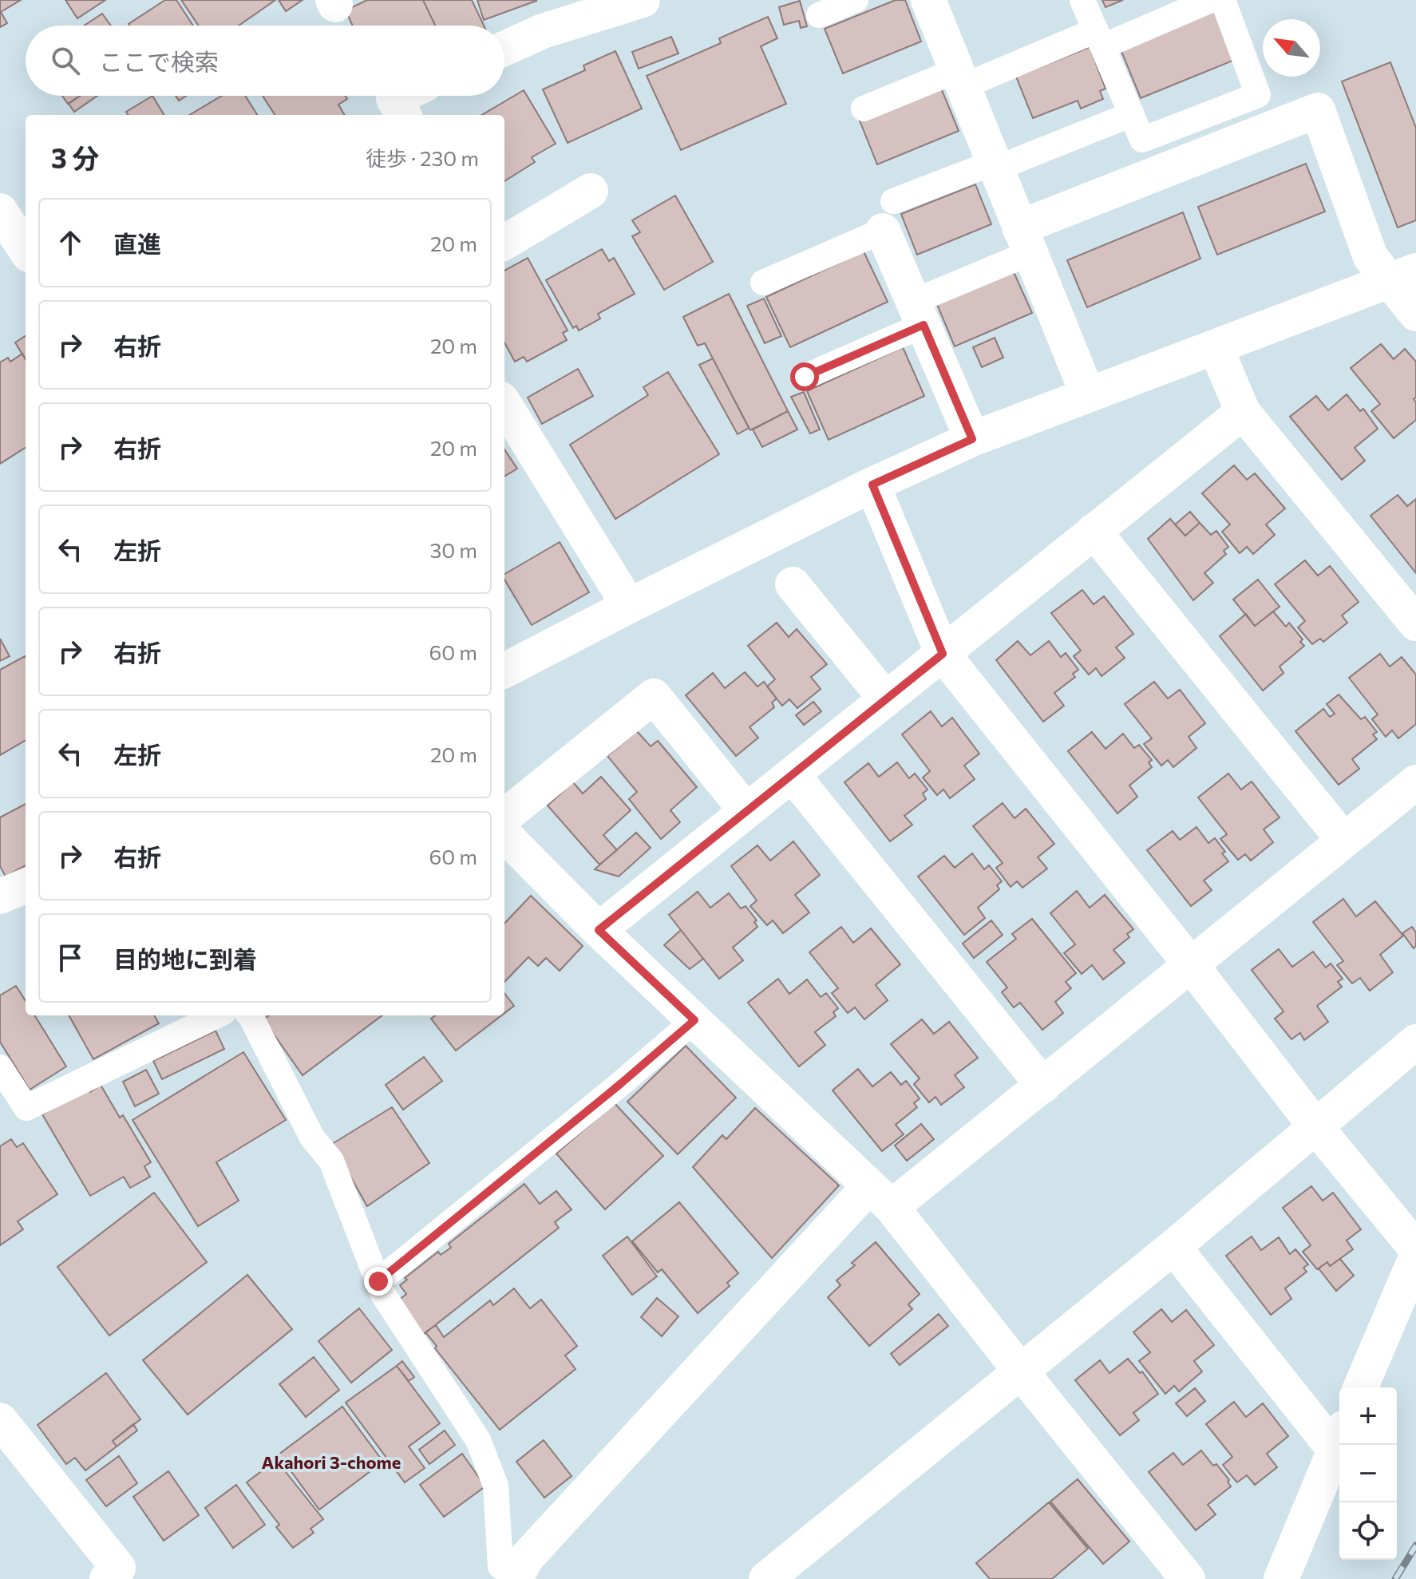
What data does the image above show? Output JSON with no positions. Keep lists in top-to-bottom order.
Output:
{
  "districts": ["Akahori 3-chome"],
  "north": "top left",
  "page": {
    "search": "ここで検索",
    "heading": ["3 分", "徒歩 · 230 m"],
    "list": [
      ["直進", "20 m"],
      ["右折", "20 m"],
      ["右折", "20 m"],
      ["左折", "30 m"],
      ["右折", "60 m"],
      ["左折", "20 m"],
      ["右折", "60 m"],
      "目的地に到着"
    ],
    "map_buttons": ["+", "−"]
  }
}
